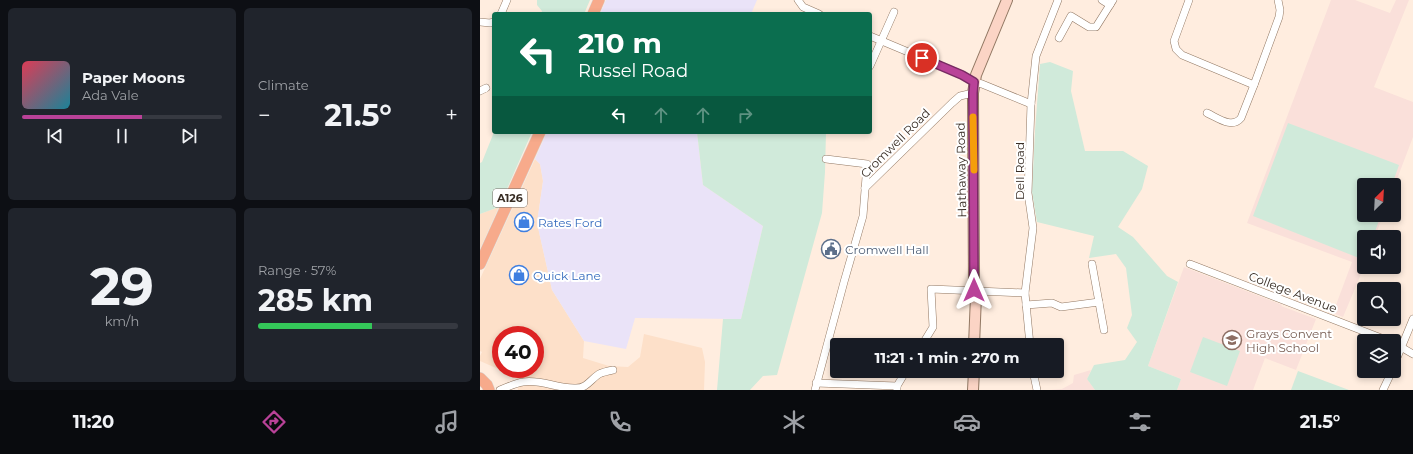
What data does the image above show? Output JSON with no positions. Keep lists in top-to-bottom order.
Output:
{
  "streets": {
    "main road": ["A126"],
    "street": [
      "Cromwell Road",
      "Hathaway Road",
      "Dell Road",
      "College Avenue"
    ]
  },
  "crossings": [
    ["Cromwell Road", "Hathaway Road"]
  ],
  "places": {
    "shop": ["Rates Ford", "Quick Lane"],
    "public building": ["Cromwell Hall"],
    "school or university": ["Grays Convent High School"]
  },
  "north": "top right",
  "page": {
    "tile": [
      "Climate",
      ["29", "km/h"],
      ["Range · 57%", "285 km"]
    ],
    "turn": ["210 m", "Russel Road"],
    "song": ["Paper Moons", "Ada Vale"],
    "heat": ["−", "21.5°", "+"],
    "limit": "40",
    "trip": "11:21 · 1 min · 270 m",
    "tabs": ["11:20", "21.5°"]
  }
}
